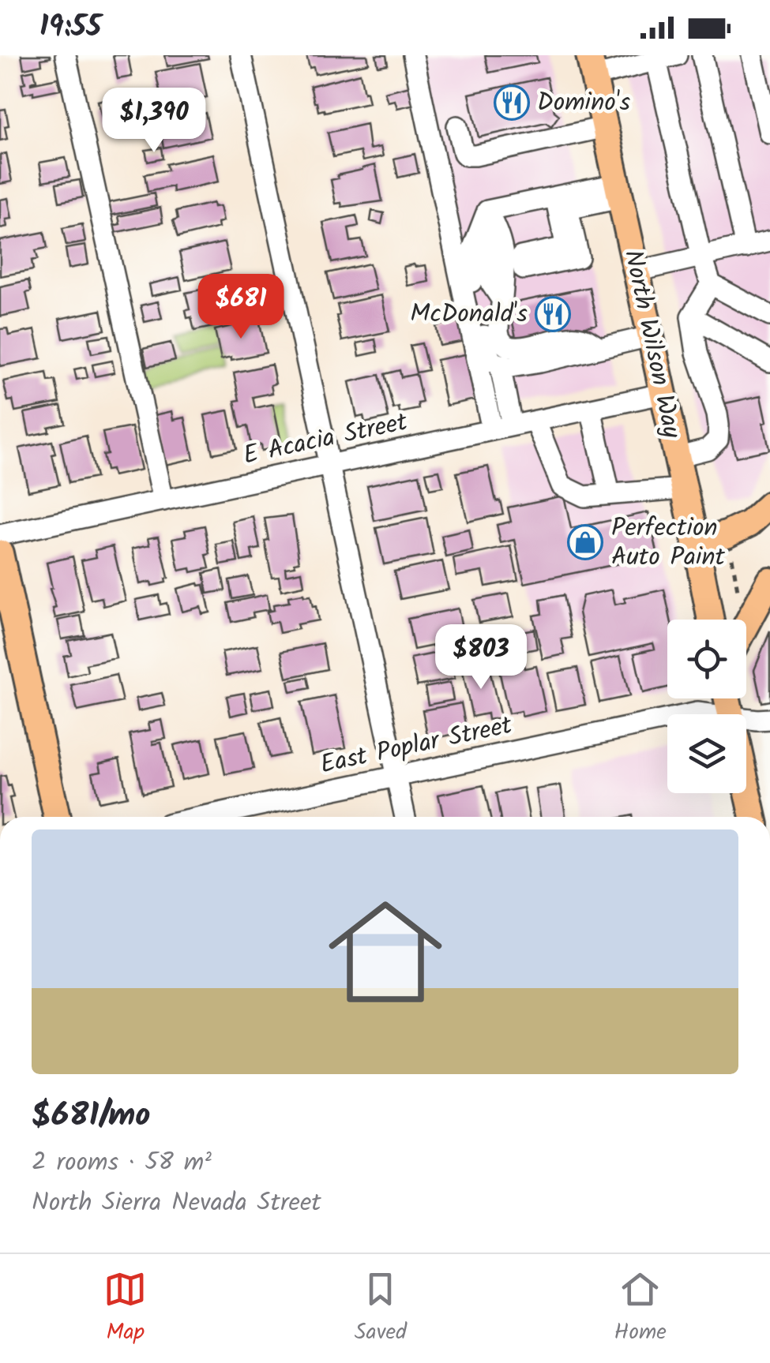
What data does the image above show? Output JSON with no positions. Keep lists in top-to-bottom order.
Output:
{
  "streets": {
    "main road": ["North Wilson Way"],
    "street": ["E Acacia Street", "East Poplar Street"]
  },
  "crossings": [
    ["North Wilson Way", "E Acacia Street"]
  ],
  "places": {
    "restaurant": ["Domino's", "McDonald's"],
    "shop": ["Perfection Auto Paint"]
  },
  "page": {
    "status": "19:55",
    "price": ["$1,390", "$681", "$803"],
    "list": [
      {
        "name": "$681/mo",
        "note": "2 rooms · 58 m² · North Sierra Nevada Street"
      }
    ],
    "tabs": ["Map", "Saved", "Home"]
  }
}
